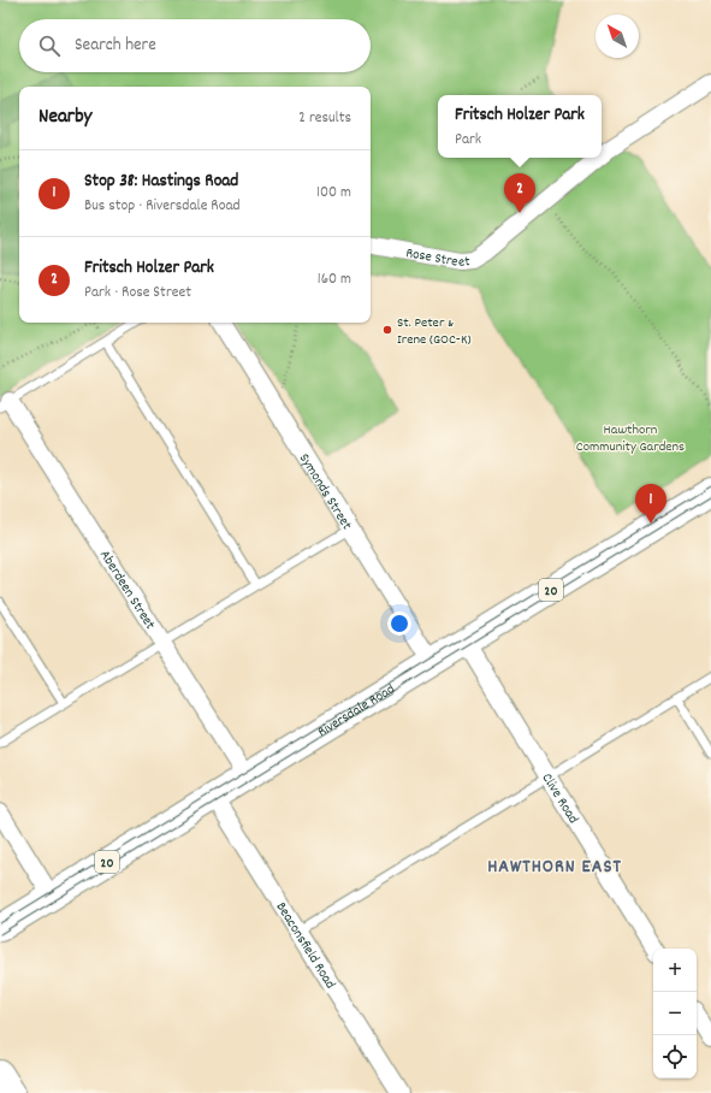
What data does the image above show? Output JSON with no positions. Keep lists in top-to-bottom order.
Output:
{
  "streets": {
    "main road": ["20", "Riversdale Road"],
    "street": [
      "Rose Street",
      "Symonds Street",
      "Aberdeen Street",
      "Clive Road",
      "Beaconsfield Road"
    ]
  },
  "crossings": [
    ["Symonds Street", "Riversdale Road"],
    ["Aberdeen Street", "Riversdale Road"],
    ["Riversdale Road", "Clive Road"],
    ["Riversdale Road", "Beaconsfield Road"]
  ],
  "districts": ["HAWTHORN EAST"],
  "parks": ["Hawthorn Community Gardens"],
  "places": ["St. Peter & Irene (GOC-K)"],
  "north": "top left",
  "page": {
    "search": "Search here",
    "heading": ["Nearby", "2 results"],
    "popup": ["Fritsch Holzer Park", "Park"],
    "list": [
      {
        "mark": "1",
        "name": "Stop 38: Hastings Road",
        "note": "Bus stop · Riversdale Road",
        "value": "100 m"
      },
      {
        "mark": "2",
        "name": "Fritsch Holzer Park",
        "note": "Park · Rose Street",
        "value": "160 m"
      }
    ],
    "pins": ["2", "1"],
    "map_buttons": ["+", "−"]
  }
}
